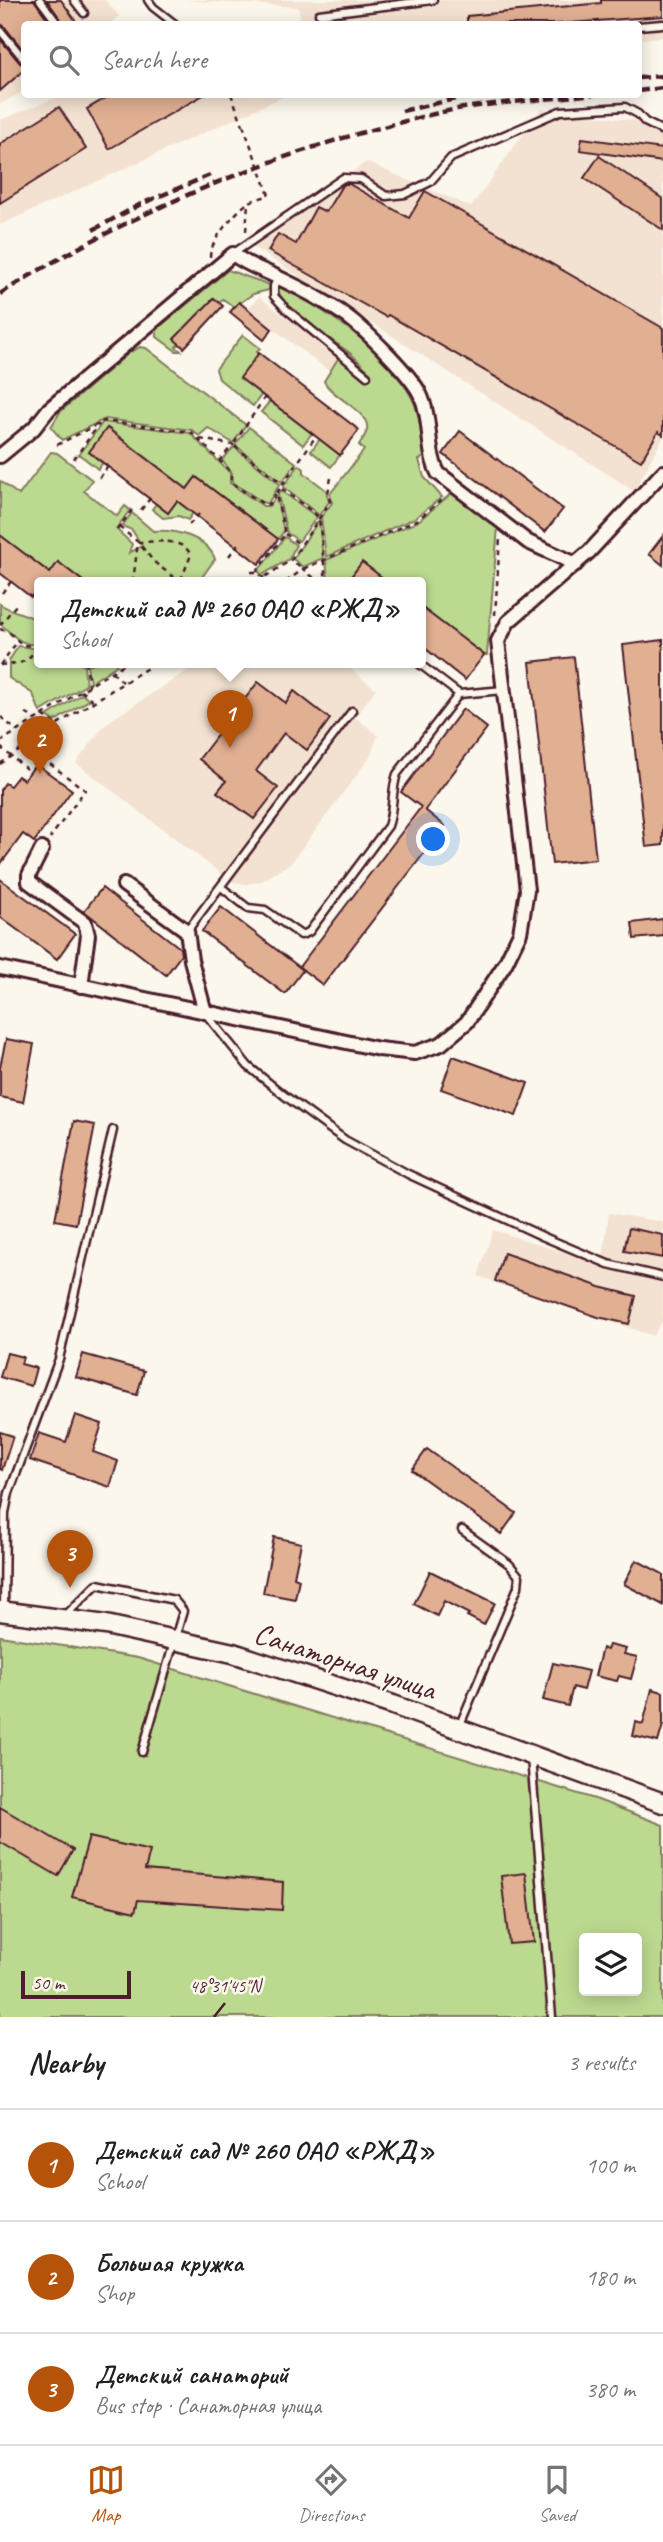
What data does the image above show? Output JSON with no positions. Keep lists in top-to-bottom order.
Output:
{
  "streets": {
    "main road": ["Санаторная улица"]
  },
  "scale_bar": "50 m",
  "page": {
    "search": "Search here",
    "popup": ["Детский сад № 260 ОАО «РЖД»", "School"],
    "pins": ["1", "2", "3"],
    "scale": "50 m",
    "heading": ["Nearby", "3 results"],
    "list": [
      {
        "mark": "1",
        "name": "Детский сад № 260 ОАО «РЖД»",
        "note": "School",
        "value": "100 m"
      },
      {
        "mark": "2",
        "name": "Большая кружка",
        "note": "Shop",
        "value": "180 m"
      },
      {
        "mark": "3",
        "name": "Детский санаторий",
        "note": "Bus stop · Санаторная улица",
        "value": "380 m"
      }
    ],
    "nav": ["Map", "Directions", "Saved"]
  },
  "coordinates": ["48°31'45\"N"]
}
